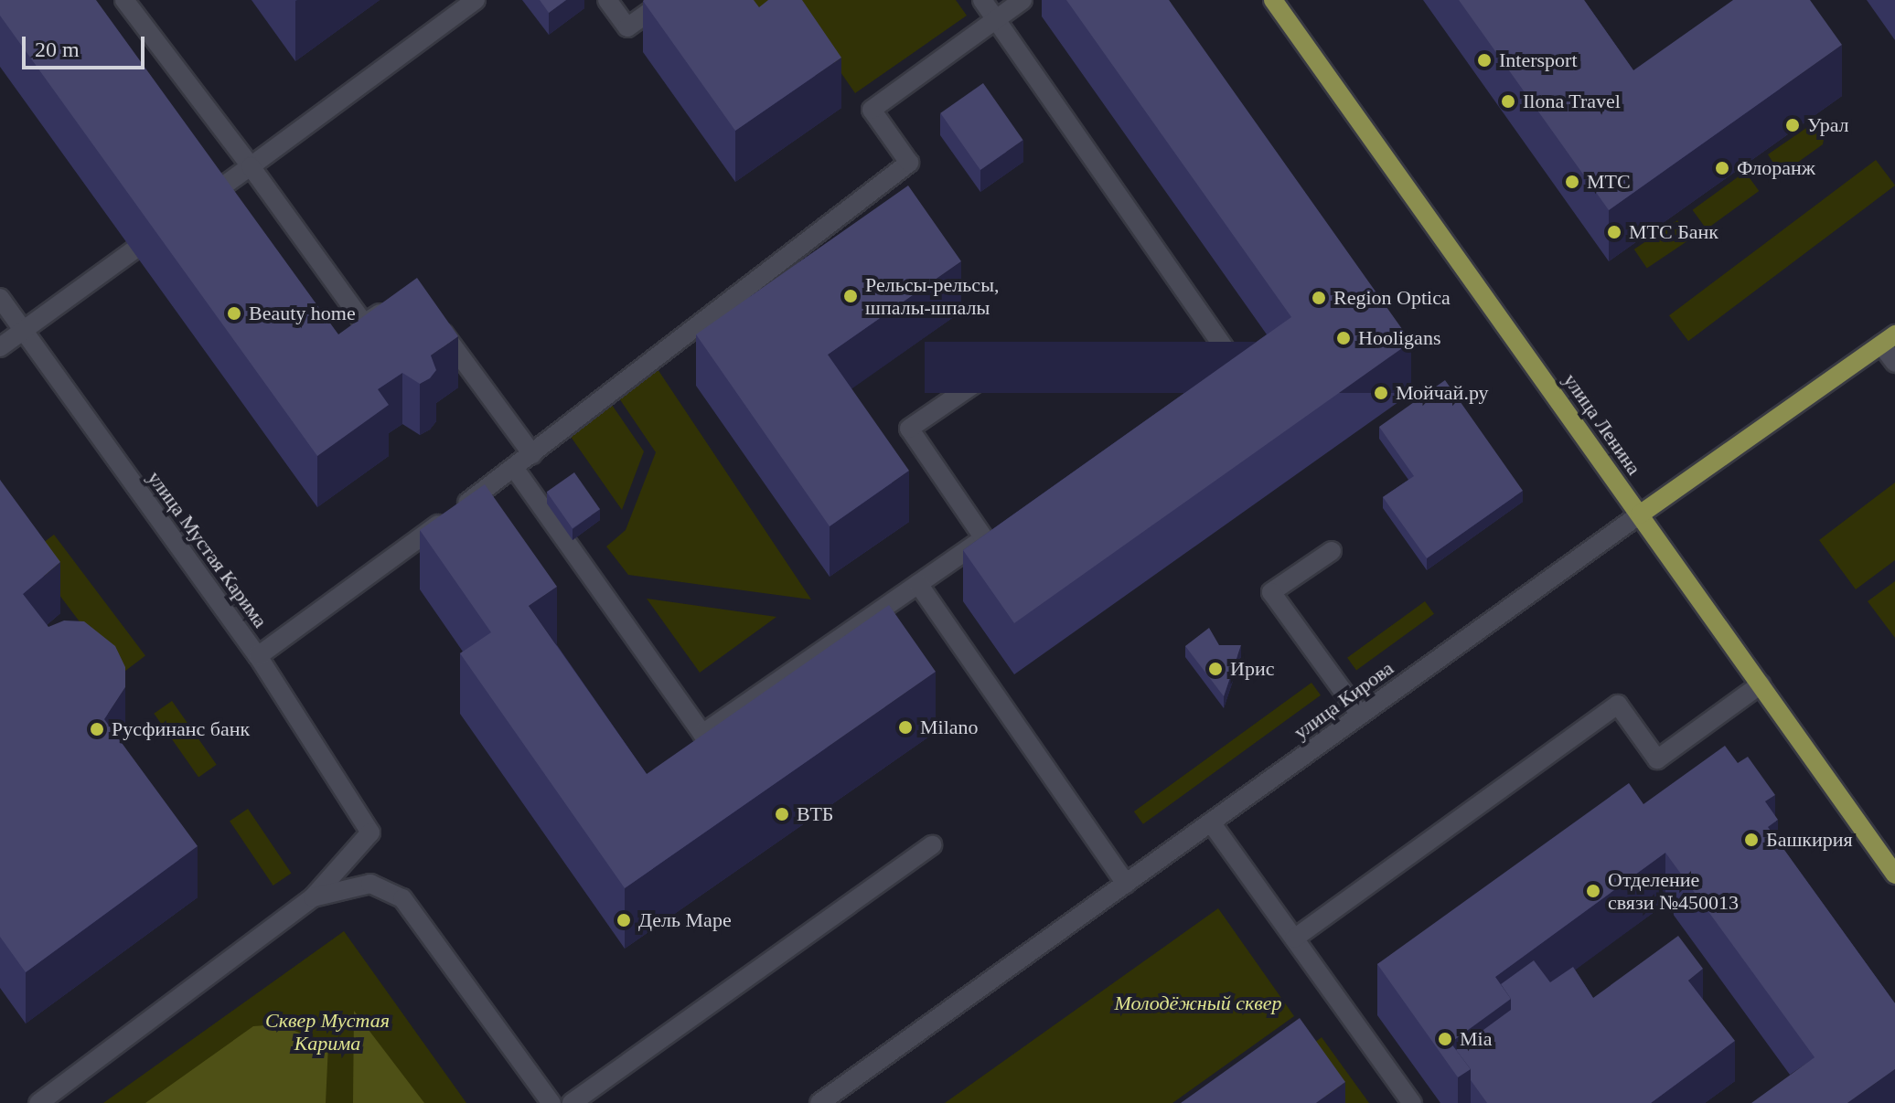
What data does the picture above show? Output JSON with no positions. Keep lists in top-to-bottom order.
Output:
{
  "streets": {
    "main road": ["улица Ленина", "улица Кирова"],
    "street": ["улица Мустая Карима"]
  },
  "crossings": [
    ["улица Ленина", "улица Кирова"]
  ],
  "parks": ["Молодёжный сквер", "Сквер Мустая Карима"],
  "places": [
    "Intersport",
    "Ilona Travel",
    "Урал",
    "Флоранж",
    "МТС",
    "МТС Банк",
    "Рельсы-рельсы, шпалы-шпалы",
    "Region Optica",
    "Beauty home",
    "Hooligans",
    "Мойчай.ру",
    "Ирис",
    "Milano",
    "Русфинанс банк",
    "ВТБ",
    "Башкирия",
    "Отделение связи №450013",
    "Дель Маре",
    "Mia"
  ],
  "scale_bar": "20 m"
}
